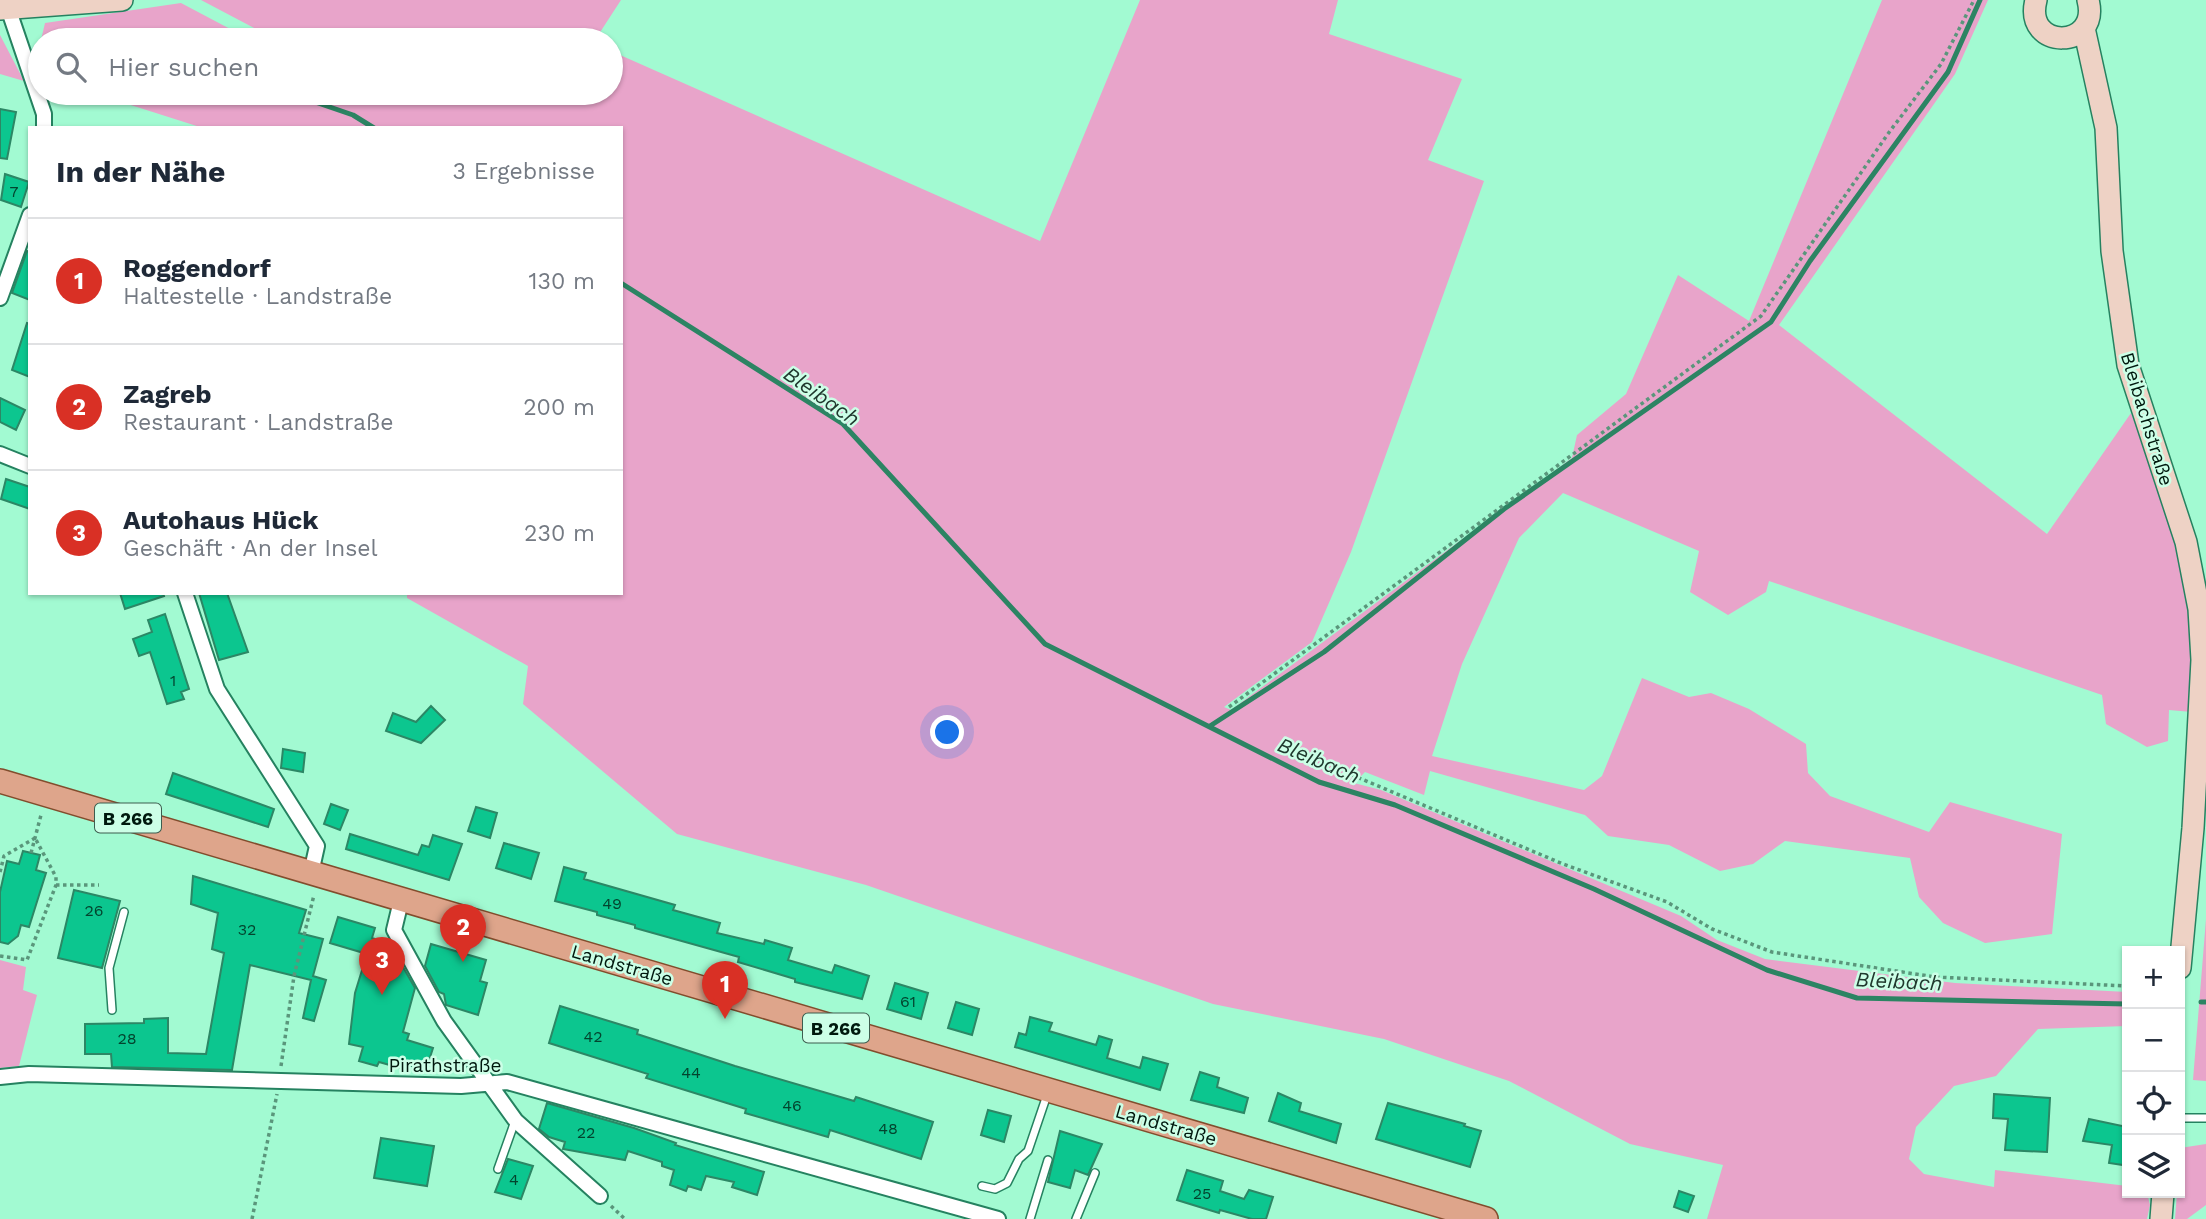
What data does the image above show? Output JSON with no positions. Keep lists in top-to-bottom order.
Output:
{
  "streets": {
    "main road": ["Bleibachstraße", "B 266", "Landstraße"],
    "street": ["Pirathstraße"]
  },
  "water": ["Bleibach"],
  "house_numbers": [
    "7",
    "1",
    "49",
    "26",
    "32",
    "61",
    "42",
    "28",
    "44",
    "46",
    "48",
    "22",
    "4",
    "25"
  ],
  "page": {
    "search": "Hier suchen",
    "heading": ["In der Nähe", "3 Ergebnisse"],
    "list": [
      {
        "mark": "1",
        "name": "Roggendorf",
        "note": "Haltestelle · Landstraße",
        "value": "130 m"
      },
      {
        "mark": "2",
        "name": "Zagreb",
        "note": "Restaurant · Landstraße",
        "value": "200 m"
      },
      {
        "mark": "3",
        "name": "Autohaus Hück",
        "note": "Geschäft · An der Insel",
        "value": "230 m"
      }
    ],
    "pins": ["2", "3", "1"],
    "map_buttons": ["+", "−"]
  }
}
